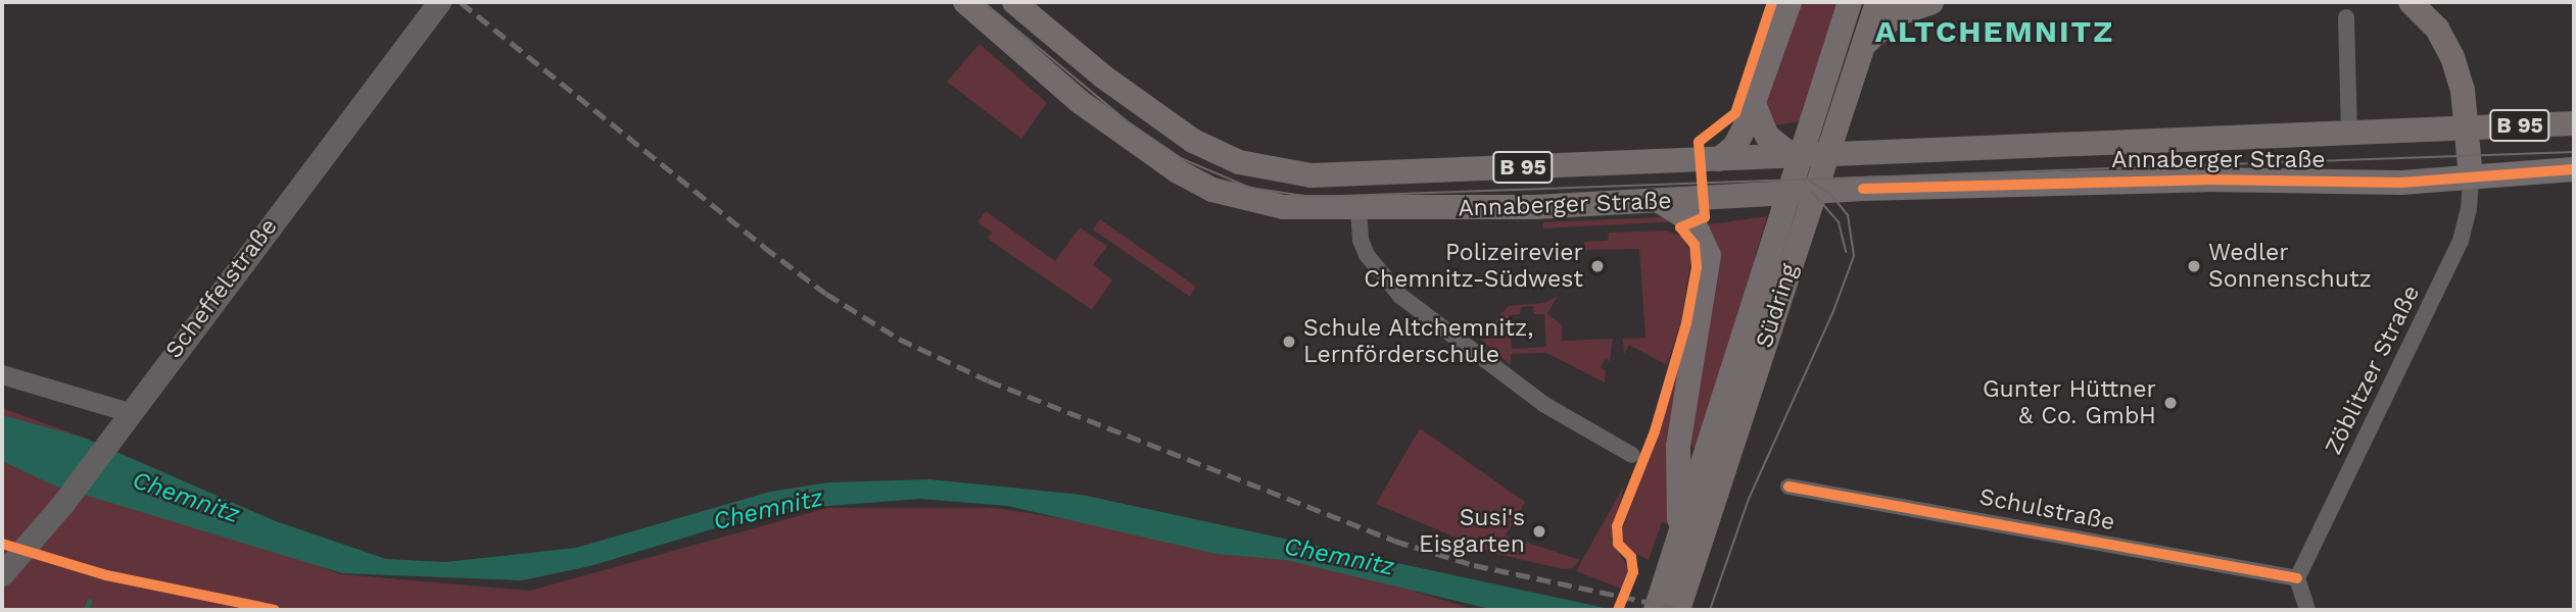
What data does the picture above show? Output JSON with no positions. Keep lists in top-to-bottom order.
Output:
{
  "streets": {
    "main road": [
      "B 95",
      "Annaberger Straße",
      "Scheffelstraße",
      "Südring"
    ],
    "street": ["Zöblitzer Straße", "Schulstraße"]
  },
  "crossings": [
    ["Annaberger Straße", "Zöblitzer Straße"],
    ["Zöblitzer Straße", "Schulstraße"]
  ],
  "districts": ["ALTCHEMNITZ"],
  "water": ["Chemnitz"],
  "places": [
    "Polizeirevier Chemnitz-Südwest",
    "Wedler Sonnenschutz",
    "Schule Altchemnitz, Lernförderschule",
    "Gunter Hüttner & Co. GmbH",
    "Susi's Eisgarten"
  ]
}
